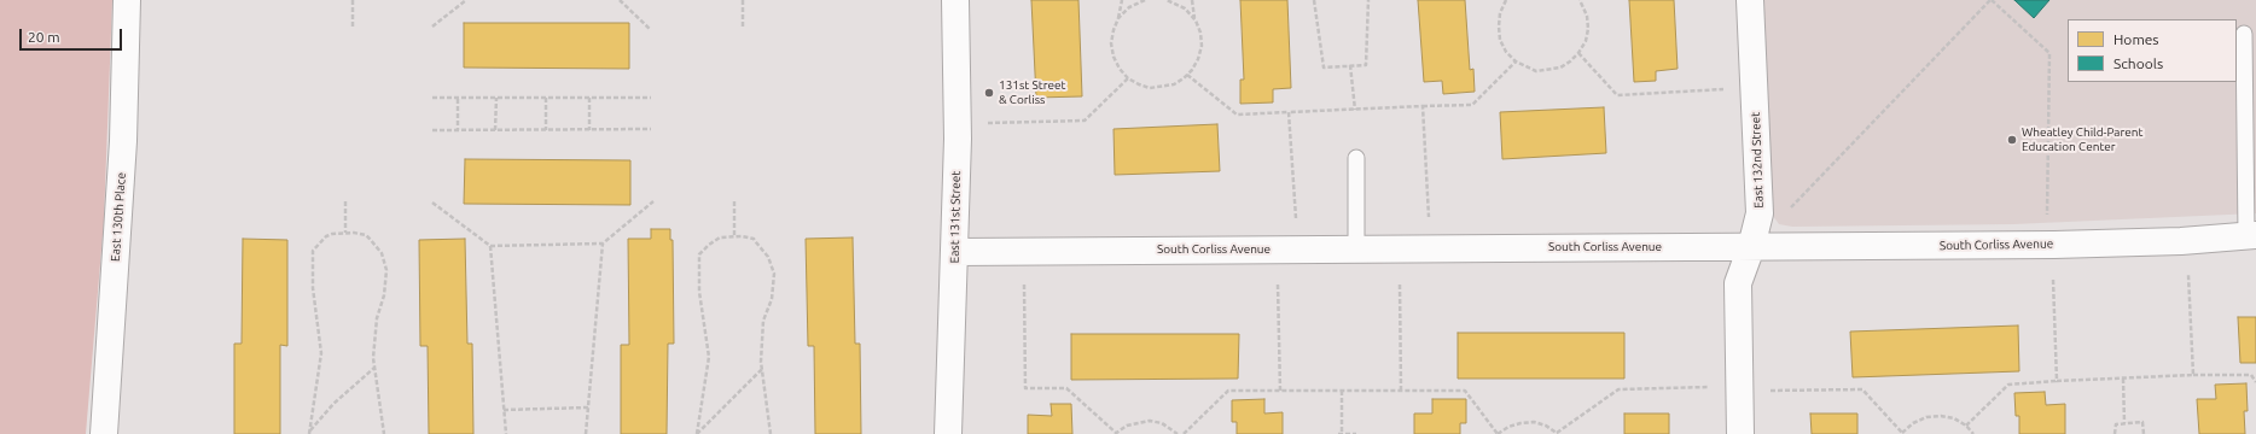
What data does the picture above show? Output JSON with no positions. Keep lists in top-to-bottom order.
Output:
{
  "streets": {
    "street": [
      "East 132nd Street",
      "East 130th Place",
      "East 131st Street",
      "South Corliss Avenue"
    ]
  },
  "crossings": [
    ["East 132nd Street", "South Corliss Avenue"],
    ["East 131st Street", "South Corliss Avenue"]
  ],
  "places": ["131st Street & Corliss", "Wheatley Child-Parent Education Center"],
  "legend": ["Homes", "Schools"],
  "scale_bar": "20 m"
}
